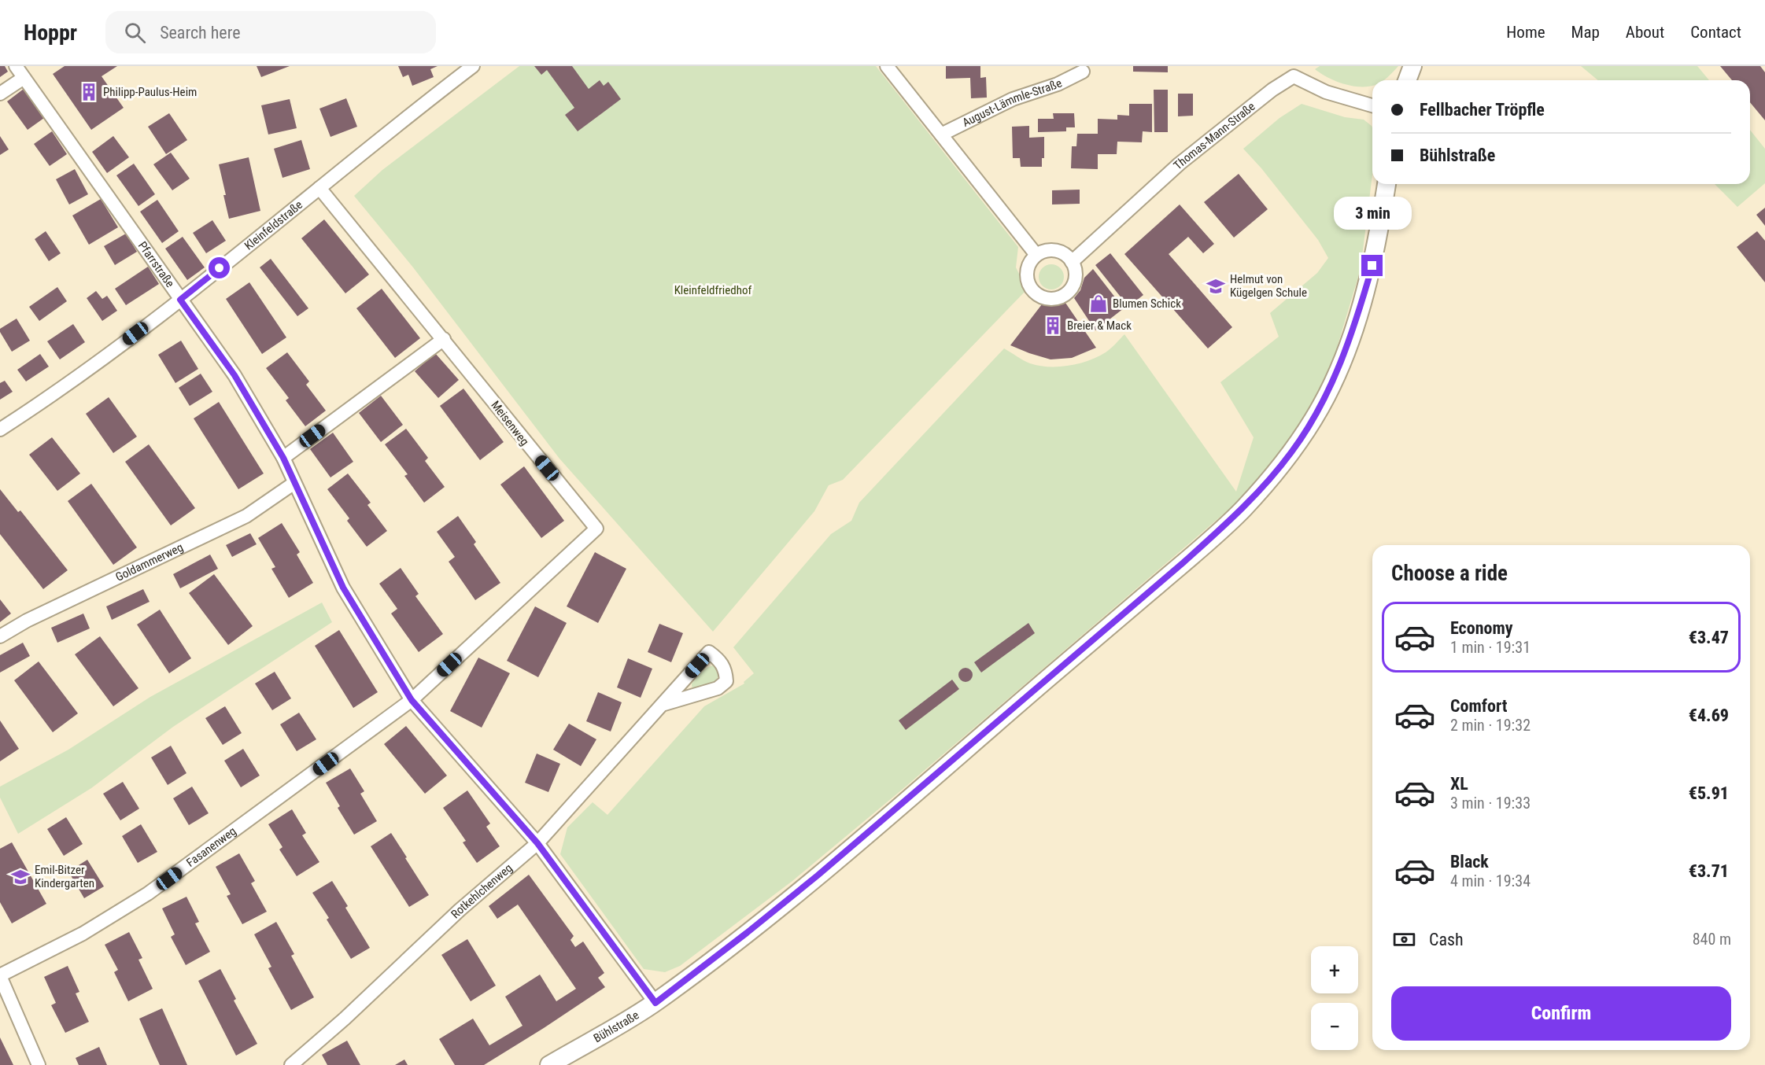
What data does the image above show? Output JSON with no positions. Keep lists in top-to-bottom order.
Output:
{
  "streets": {
    "main road": ["Bühlstraße"],
    "street": [
      "August-Lämmle-Straße",
      "Thomas-Mann-Straße",
      "Kleinfeldstraße",
      "Pfarrstraße",
      "Meisenweg",
      "Goldammerweg",
      "Fasanenweg",
      "Rotkehlchenweg"
    ]
  },
  "crossings": [
    ["Kleinfeldstraße", "Pfarrstraße"],
    ["Kleinfeldstraße", "Meisenweg"],
    ["Pfarrstraße", "Meisenweg"],
    ["Pfarrstraße", "Goldammerweg"],
    ["Pfarrstraße", "Fasanenweg"],
    ["Pfarrstraße", "Rotkehlchenweg"],
    ["Pfarrstraße", "Bühlstraße"],
    ["Meisenweg", "Fasanenweg"]
  ],
  "parks": ["Kleinfeldfriedhof"],
  "places": {
    "building": ["Philipp-Paulus-Heim", "Breier & Mack"],
    "school or university": ["Helmut von Kügelgen Schule", "Emil-Bitzer Kindergarten"],
    "shop": ["Blumen Schick"]
  },
  "page": {
    "header": "Hoppr",
    "search": "Search here",
    "nav": [
      "Home",
      "Map",
      "About",
      "Contact"
    ],
    "banner": ["Fellbacher Tröpfle", "Bühlstraße"],
    "bubble": "3 min",
    "heading": "Choose a ride",
    "list": [
      {
        "name": "Economy",
        "note": "1 min · 19:31",
        "value": "€3.47"
      },
      {
        "name": "Comfort",
        "note": "2 min · 19:32",
        "value": "€4.69"
      },
      {
        "name": "XL",
        "note": "3 min · 19:33",
        "value": "€5.91"
      },
      {
        "name": "Black",
        "note": "4 min · 19:34",
        "value": "€3.71"
      }
    ],
    "pay": ["Cash", "840 m"],
    "map_buttons": ["+", "−"],
    "buttons": "Confirm"
  }
}
